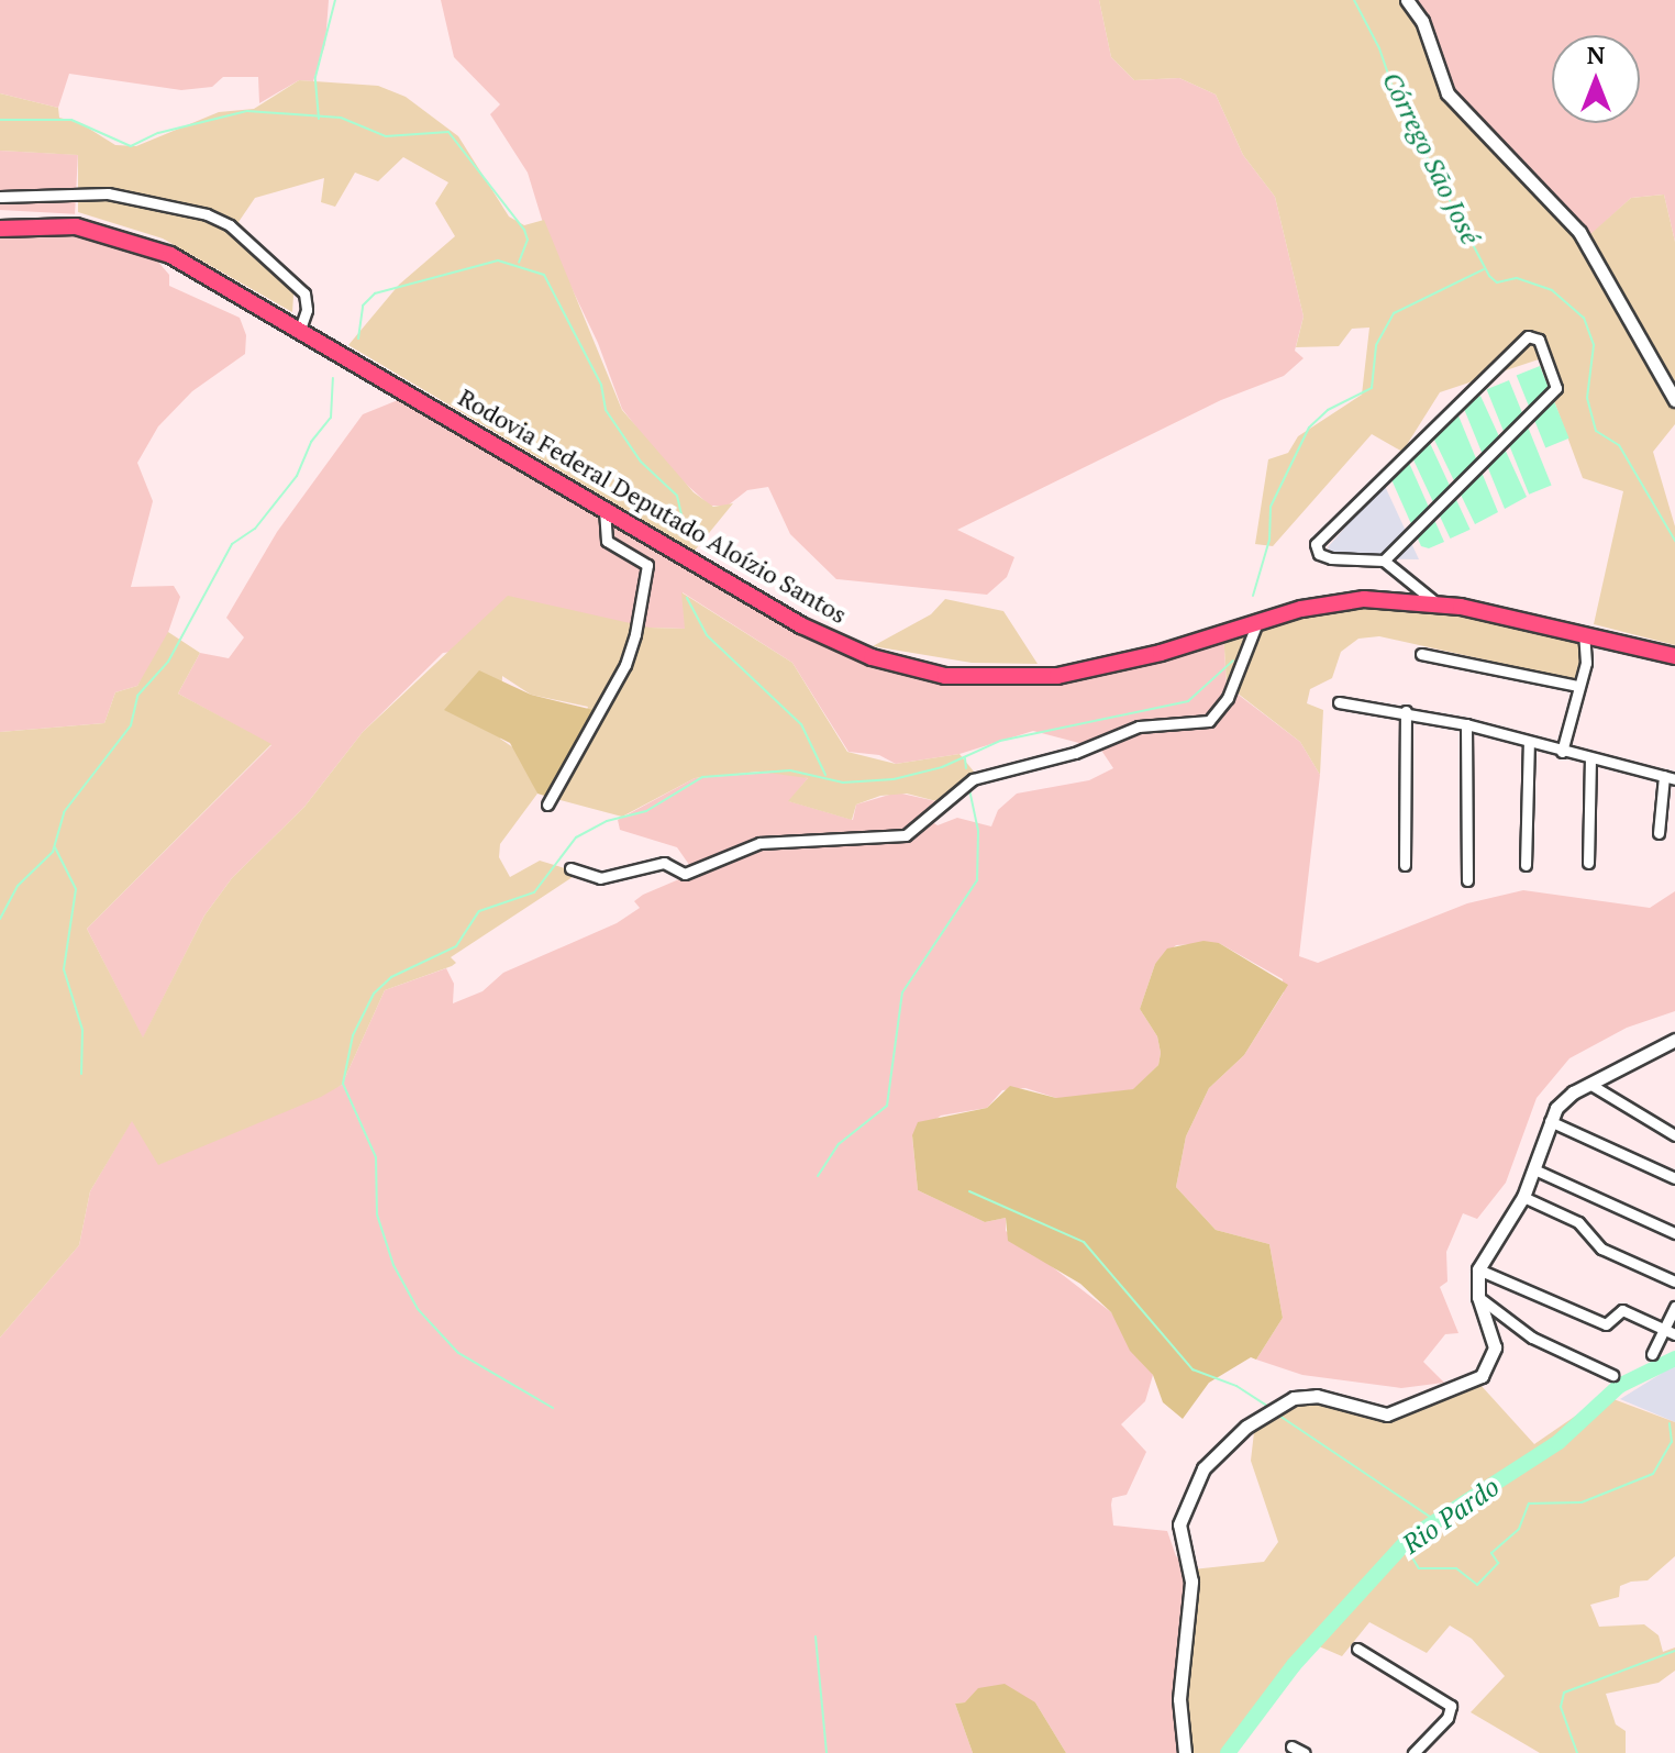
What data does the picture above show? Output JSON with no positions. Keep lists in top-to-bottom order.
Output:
{
  "streets": {
    "highway": ["Rodovia Federal Deputado Aloízio Santos"]
  },
  "water": ["Córrego São José", "Rio Pardo"],
  "north": "top"
}
